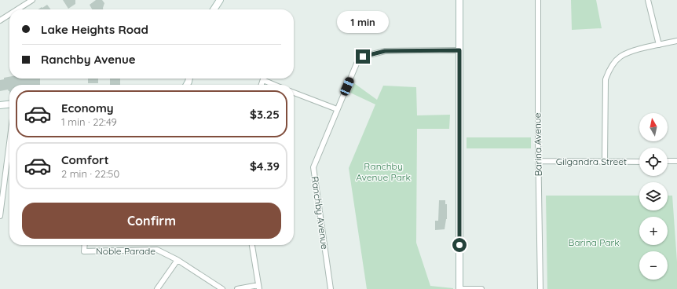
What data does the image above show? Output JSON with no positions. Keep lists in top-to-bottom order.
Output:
{
  "streets": {
    "street": [
      "Barina Avenue",
      "Gilgandra Street",
      "Ranchby Avenue",
      "Noble Parade"
    ]
  },
  "crossings": [
    ["Barina Avenue", "Gilgandra Street"]
  ],
  "parks": ["Ranchby Avenue Park", "Barina Park"],
  "north": "top",
  "page": {
    "banner": ["Lake Heights Road", "Ranchby Avenue"],
    "bubble": "1 min",
    "list": [
      {
        "name": "Economy",
        "note": "1 min · 22:49",
        "value": "$3.25"
      },
      {
        "name": "Comfort",
        "note": "2 min · 22:50",
        "value": "$4.39"
      }
    ],
    "map_buttons": ["+", "−"],
    "buttons": "Confirm"
  }
}
